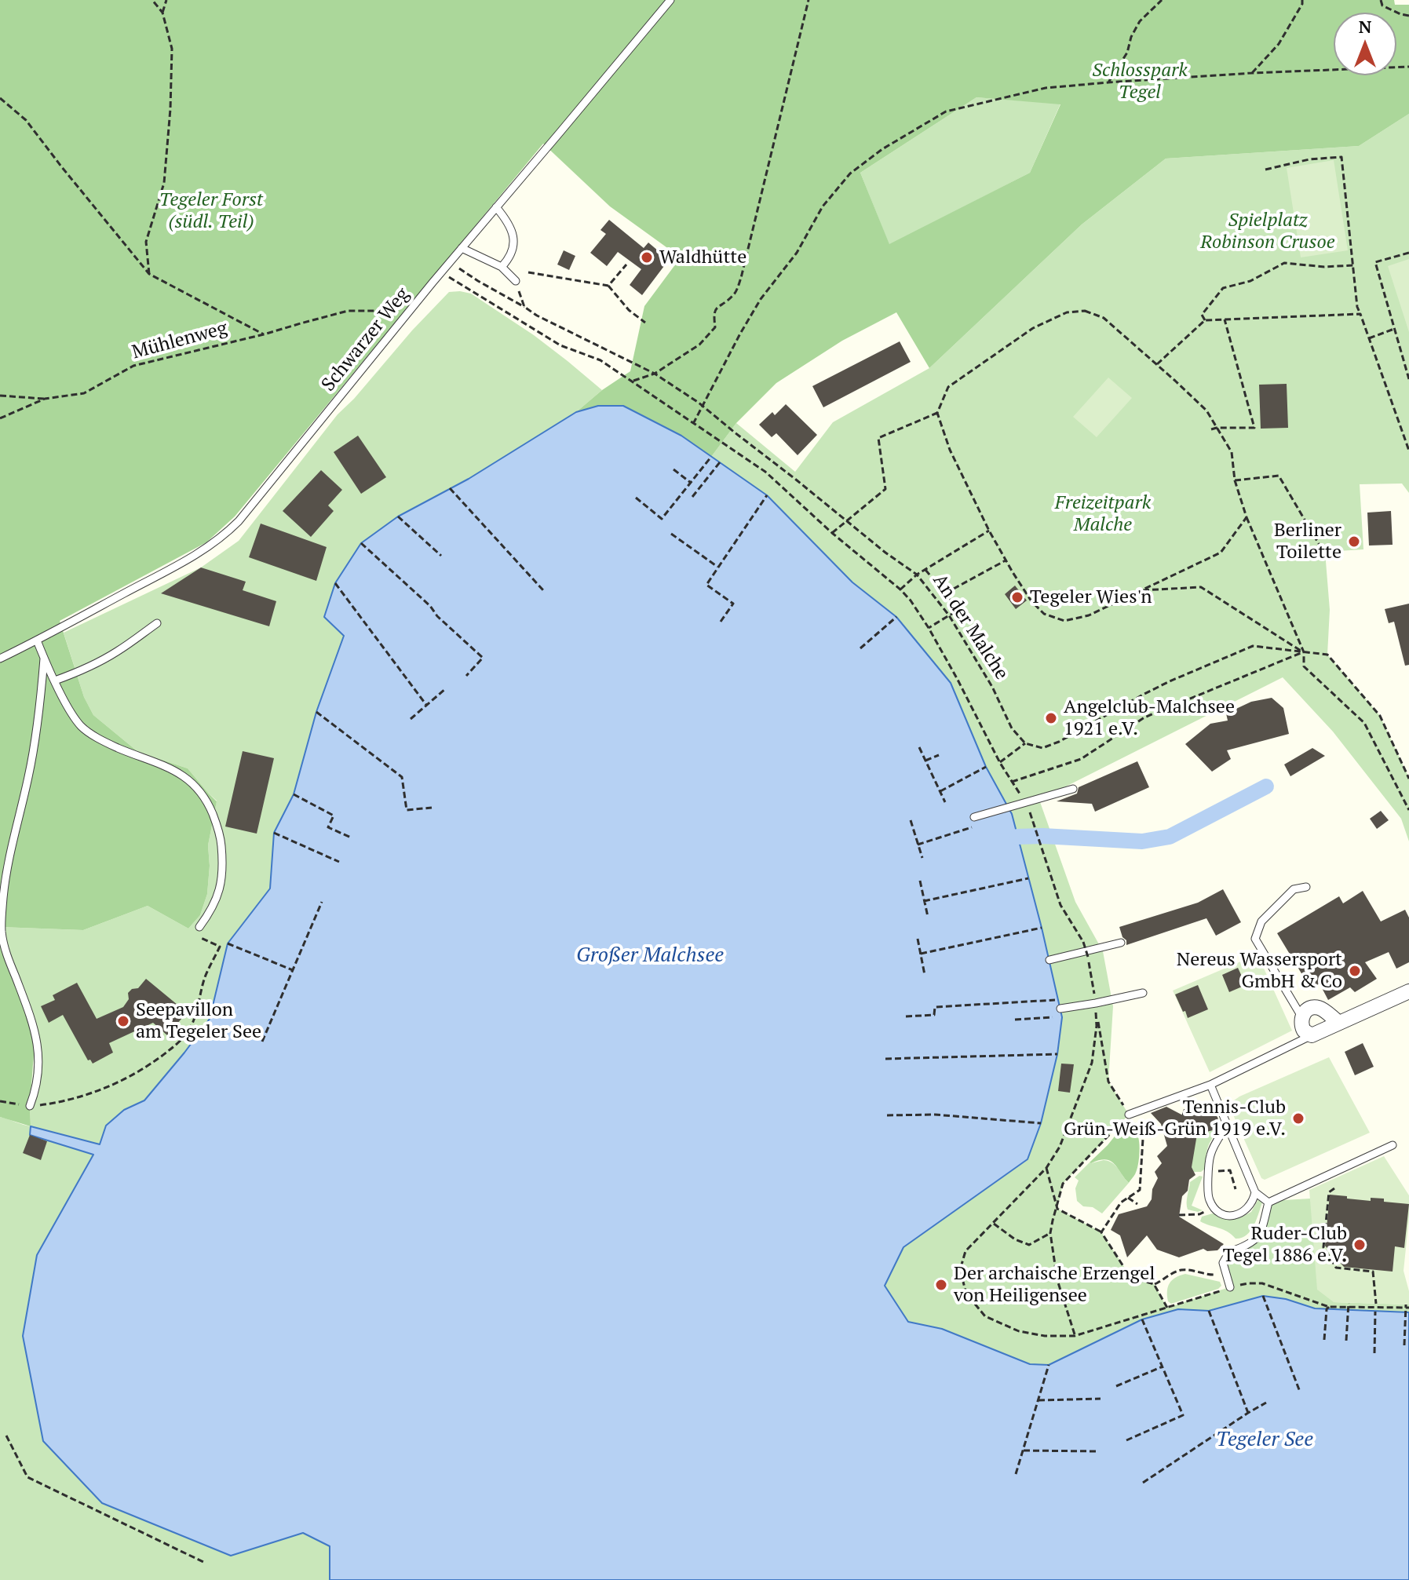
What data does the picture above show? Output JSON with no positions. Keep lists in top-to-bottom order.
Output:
{
  "streets": {
    "lane": ["Schwarzer Weg"],
    "path": ["Mühlenweg", "An der Malche"]
  },
  "crossings": [
    ["Schwarzer Weg", "An der Malche"]
  ],
  "water": ["Großer Malchsee", "Tegeler See"],
  "parks": [
    "Schlosspark Tegel",
    "Tegeler Forst (südl. Teil)",
    "Spielplatz Robinson Crusoe",
    "Freizeitpark Malche"
  ],
  "places": [
    "Waldhütte",
    "Berliner Toilette",
    "Tegeler Wies'n",
    "Angelclub-Malchsee 1921 e.V.",
    "Nereus Wassersport GmbH & Co",
    "Seepavillon am Tegeler See",
    "Tennis-Club Grün-Weiß-Grün 1919 e.V.",
    "Ruder-Club Tegel 1886 e.V.",
    "Der archaische Erzengel von Heiligensee"
  ],
  "north": "top"
}
